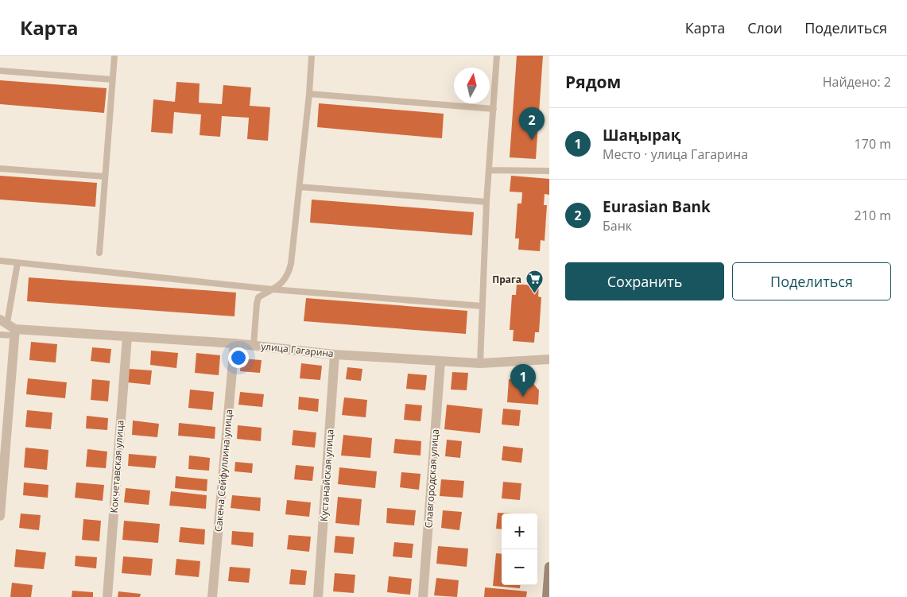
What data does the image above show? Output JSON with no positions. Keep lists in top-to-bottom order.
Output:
{
  "streets": {
    "street": [
      "улица Гагарина",
      "Кокчетавская улица",
      "Сакена Сейфуллина улица",
      "Кустанайская улица",
      "Славгородская улица"
    ]
  },
  "crossings": [
    ["улица Гагарина", "Кокчетавская улица"],
    ["улица Гагарина", "Сакена Сейфуллина улица"],
    ["улица Гагарина", "Кустанайская улица"],
    ["улица Гагарина", "Славгородская улица"]
  ],
  "places": {
    "supermarket": ["Прага"]
  },
  "north": "top",
  "page": {
    "header": "Карта",
    "nav": ["Карта", "Слои", "Поделиться"],
    "heading": ["Рядом", "Найдено: 2"],
    "pins": ["2", "1"],
    "list": [
      {
        "mark": "1",
        "name": "Шаңырақ",
        "note": "Место · улица Гагарина",
        "value": "170 m"
      },
      {
        "mark": "2",
        "name": "Eurasian Bank",
        "note": "Банк",
        "value": "210 m"
      }
    ],
    "buttons": ["Сохранить", "Поделиться"],
    "map_buttons": ["+", "−"]
  }
}
